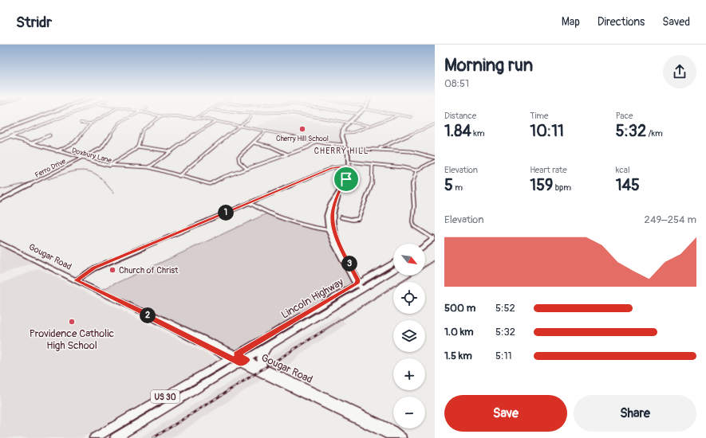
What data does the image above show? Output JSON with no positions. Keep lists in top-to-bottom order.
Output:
{
  "streets": {
    "main road": ["Lincoln Highway", "US 30"],
    "street": ["Doxbury Lane", "Ferro Drive", "Gougar Road"]
  },
  "crossings": [
    ["Doxbury Lane", "Ferro Drive"],
    ["Gougar Road", "Lincoln Highway"],
    ["Gougar Road", "US 30"],
    ["Lincoln Highway", "US 30"]
  ],
  "districts": ["CHERRY HILL"],
  "places": ["Cherry Hill School", "Church of Christ", "Providence Catholic High School"],
  "north": "bottom right",
  "page": {
    "header": "Stridr",
    "nav": ["Map", "Directions", "Saved"],
    "heading": ["Morning run", "08:51"],
    "stats": [
      ["Distance", "1.84 km"],
      ["Time", "10:11"],
      ["Pace", "5:32 /km"],
      ["Elevation", "5 m"],
      ["Heart rate", "159 bpm"],
      ["kcal", "145"]
    ],
    "pins": ["1", "3", "2"],
    "chart": ["Elevation", "249–254 m"],
    "map_buttons": ["+", "−"],
    "list": [
      {
        "name": "500 m",
        "note": "5:52"
      },
      {
        "name": "1.0 km",
        "note": "5:32"
      },
      {
        "name": "1.5 km",
        "note": "5:11"
      }
    ],
    "buttons": ["Save", "Share"]
  }
}
